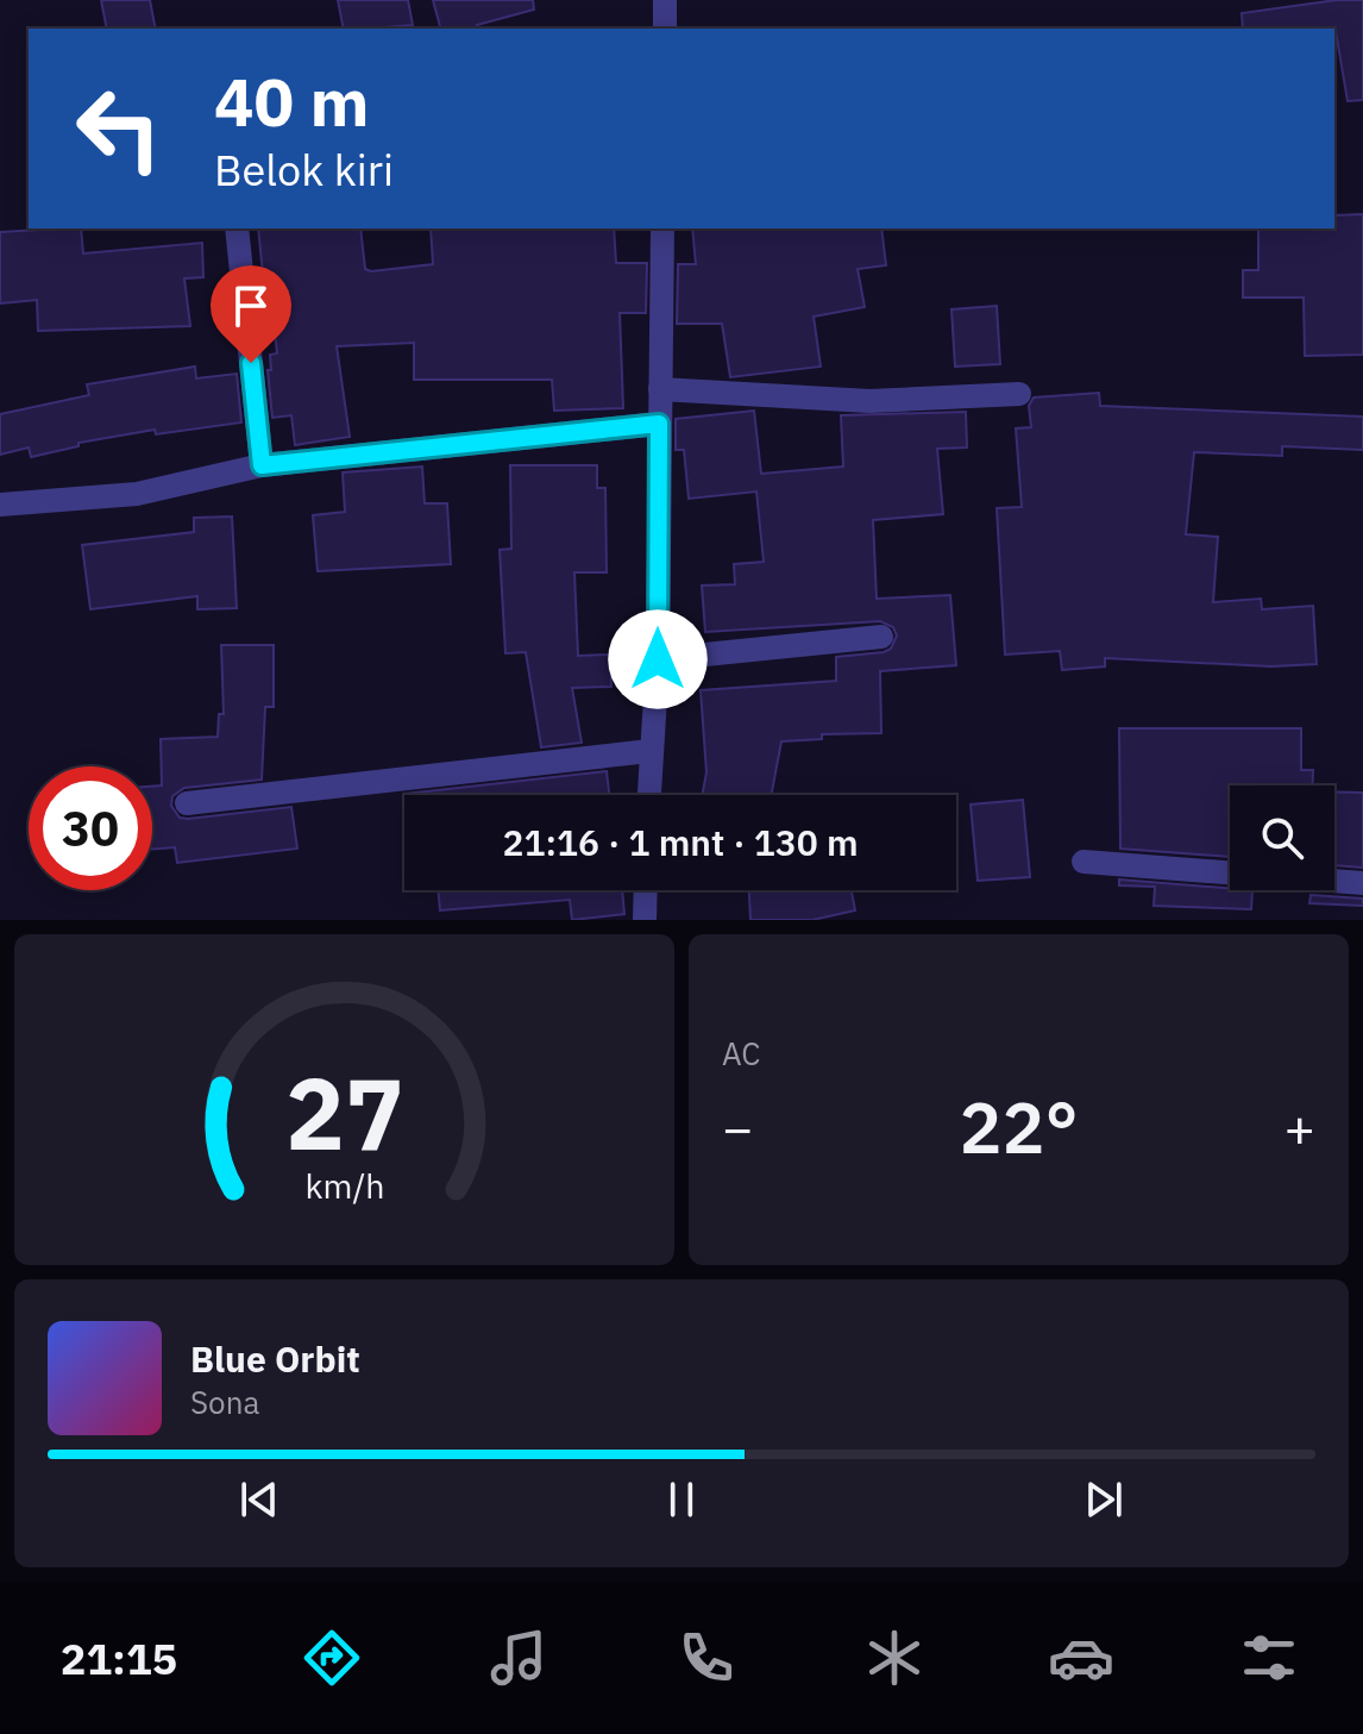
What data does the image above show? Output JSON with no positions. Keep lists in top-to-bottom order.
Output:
{
  "page": {
    "turn": ["40 m", "Belok kiri"],
    "limit": "30",
    "trip": "21:16 · 1 mnt · 130 m",
    "tile": "AC",
    "heat": ["−", "22°", "+"],
    "song": ["Blue Orbit", "Sona"],
    "tabs": "21:15",
    "gauge": ["27", "km/h"]
  }
}
